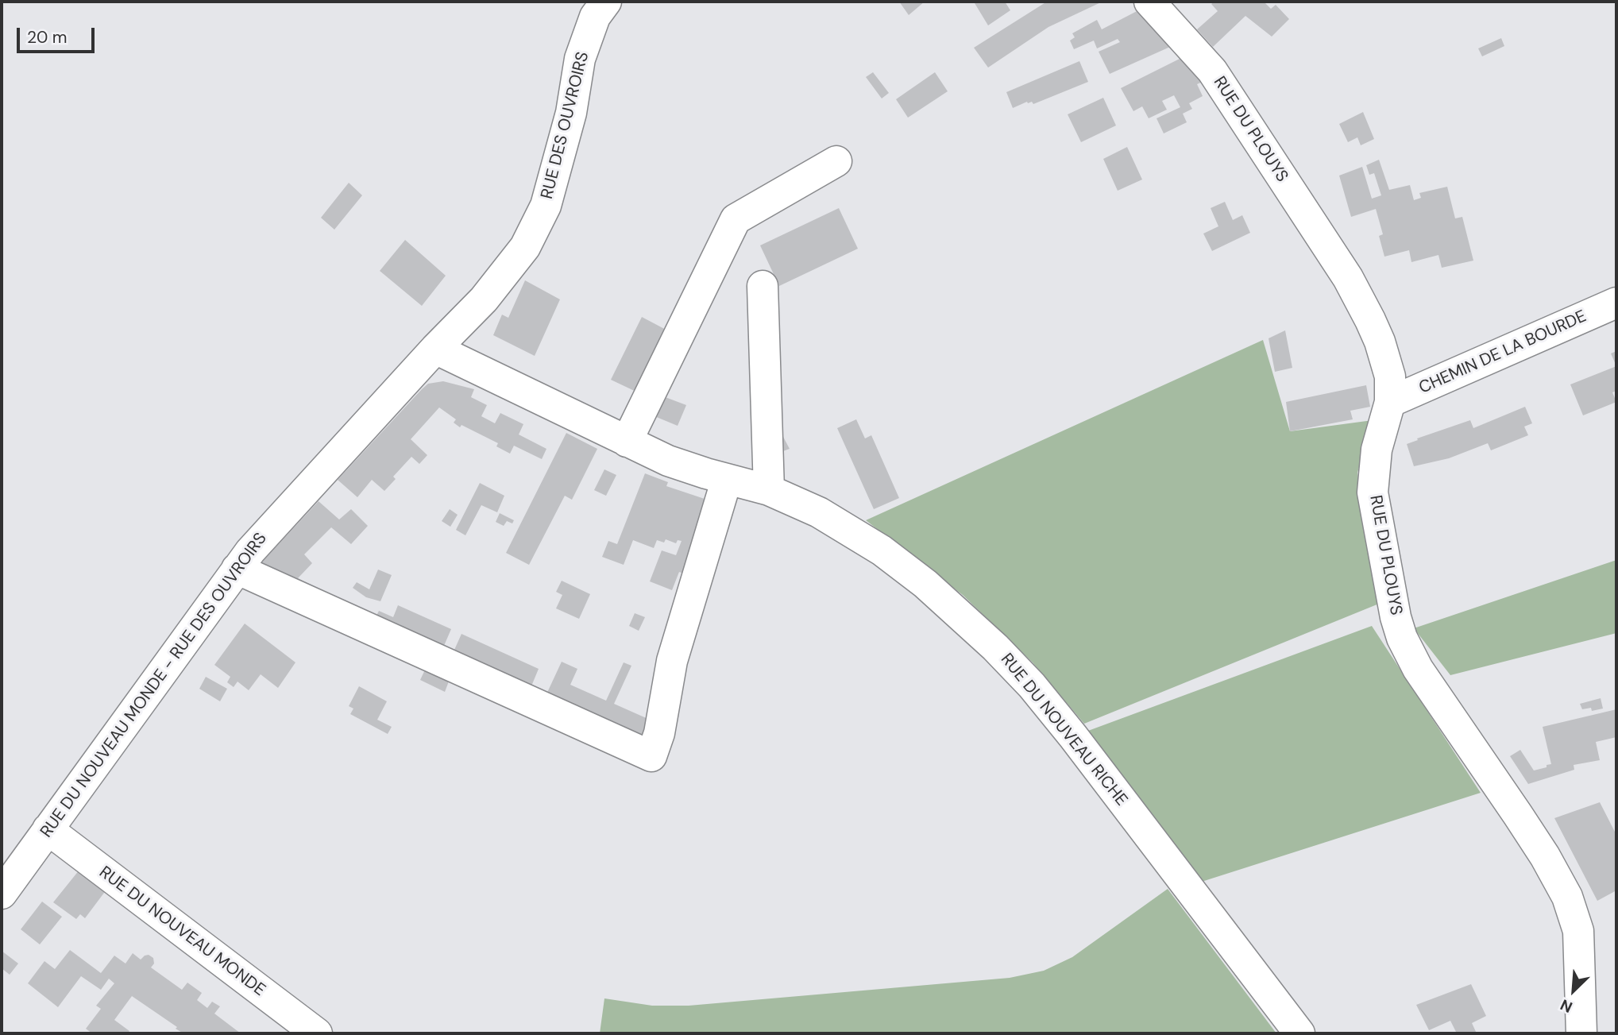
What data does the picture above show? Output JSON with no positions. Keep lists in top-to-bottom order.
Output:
{
  "streets": {
    "street": [
      "RUE DES OUVROIRS",
      "RUE DU PLOUYS",
      "CHEMIN DE LA BOURDE",
      "RUE DU NOUVEAU MONDE - RUE DES OUVROIRS",
      "RUE DU NOUVEAU RICHE",
      "RUE DU NOUVEAU MONDE"
    ]
  },
  "crossings": [
    ["RUE DES OUVROIRS", "RUE DU NOUVEAU MONDE - RUE DES OUVROIRS"],
    ["RUE DU PLOUYS", "CHEMIN DE LA BOURDE"],
    ["RUE DU NOUVEAU MONDE - RUE DES OUVROIRS", "RUE DU NOUVEAU MONDE"]
  ],
  "scale_bar": "20 m",
  "north": "bottom left"
}
